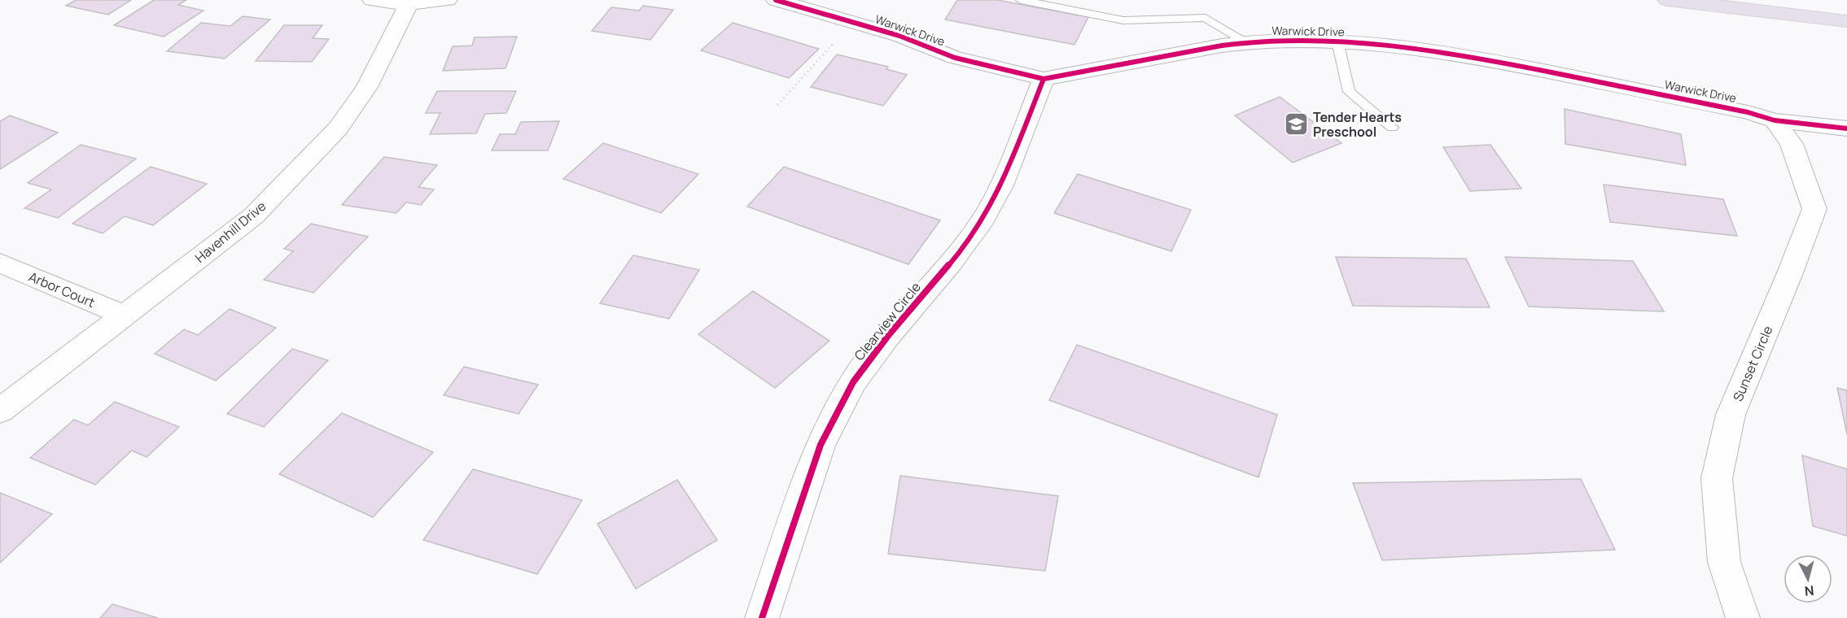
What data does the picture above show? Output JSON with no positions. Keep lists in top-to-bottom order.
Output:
{
  "streets": {
    "street": [
      "Warwick Drive",
      "Havenhill Drive",
      "Arbor Court",
      "Clearview Circle",
      "Sunset Circle"
    ]
  },
  "crossings": [
    ["Warwick Drive", "Clearview Circle"],
    ["Warwick Drive", "Sunset Circle"],
    ["Havenhill Drive", "Arbor Court"]
  ],
  "places": {
    "school or university": ["Tender Hearts Preschool"]
  },
  "north": "bottom"
}
